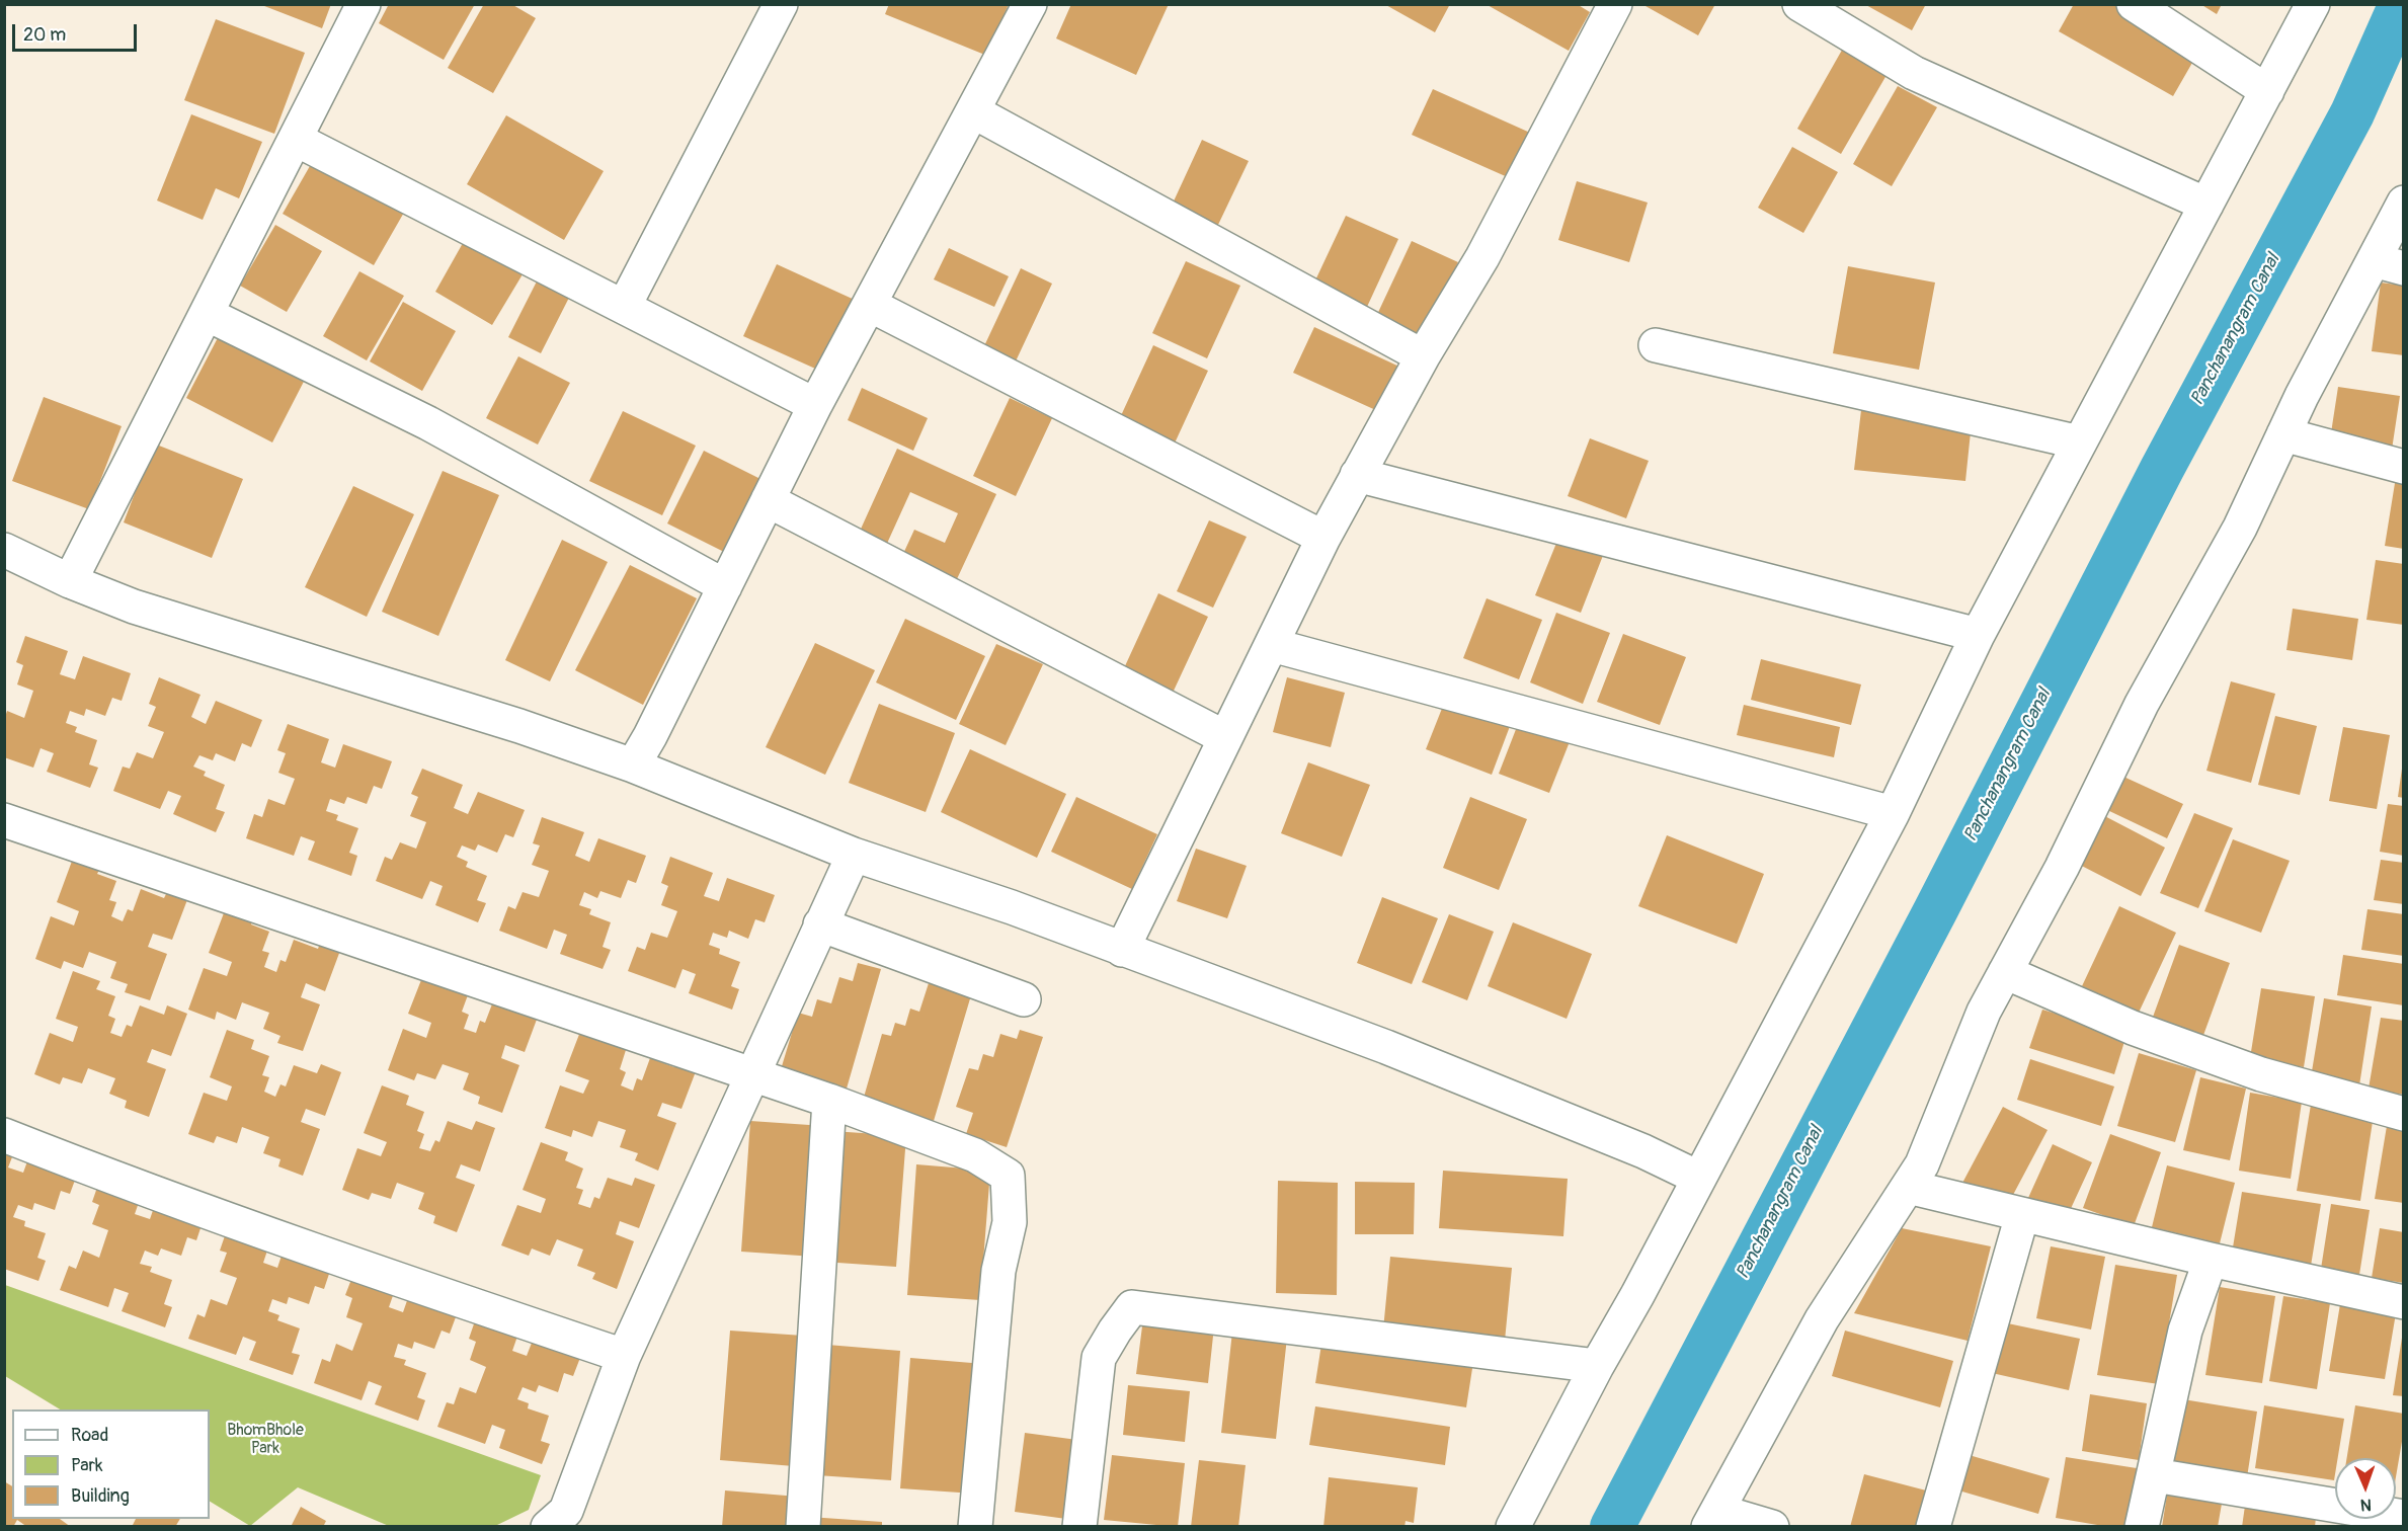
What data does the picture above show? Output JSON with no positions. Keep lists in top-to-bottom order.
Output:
{
  "water": ["Panchanangram Canal"],
  "parks": ["BhomBhole Park"],
  "legend": ["Road", "Park", "Building"],
  "scale_bar": "20 m",
  "north": "bottom"
}
